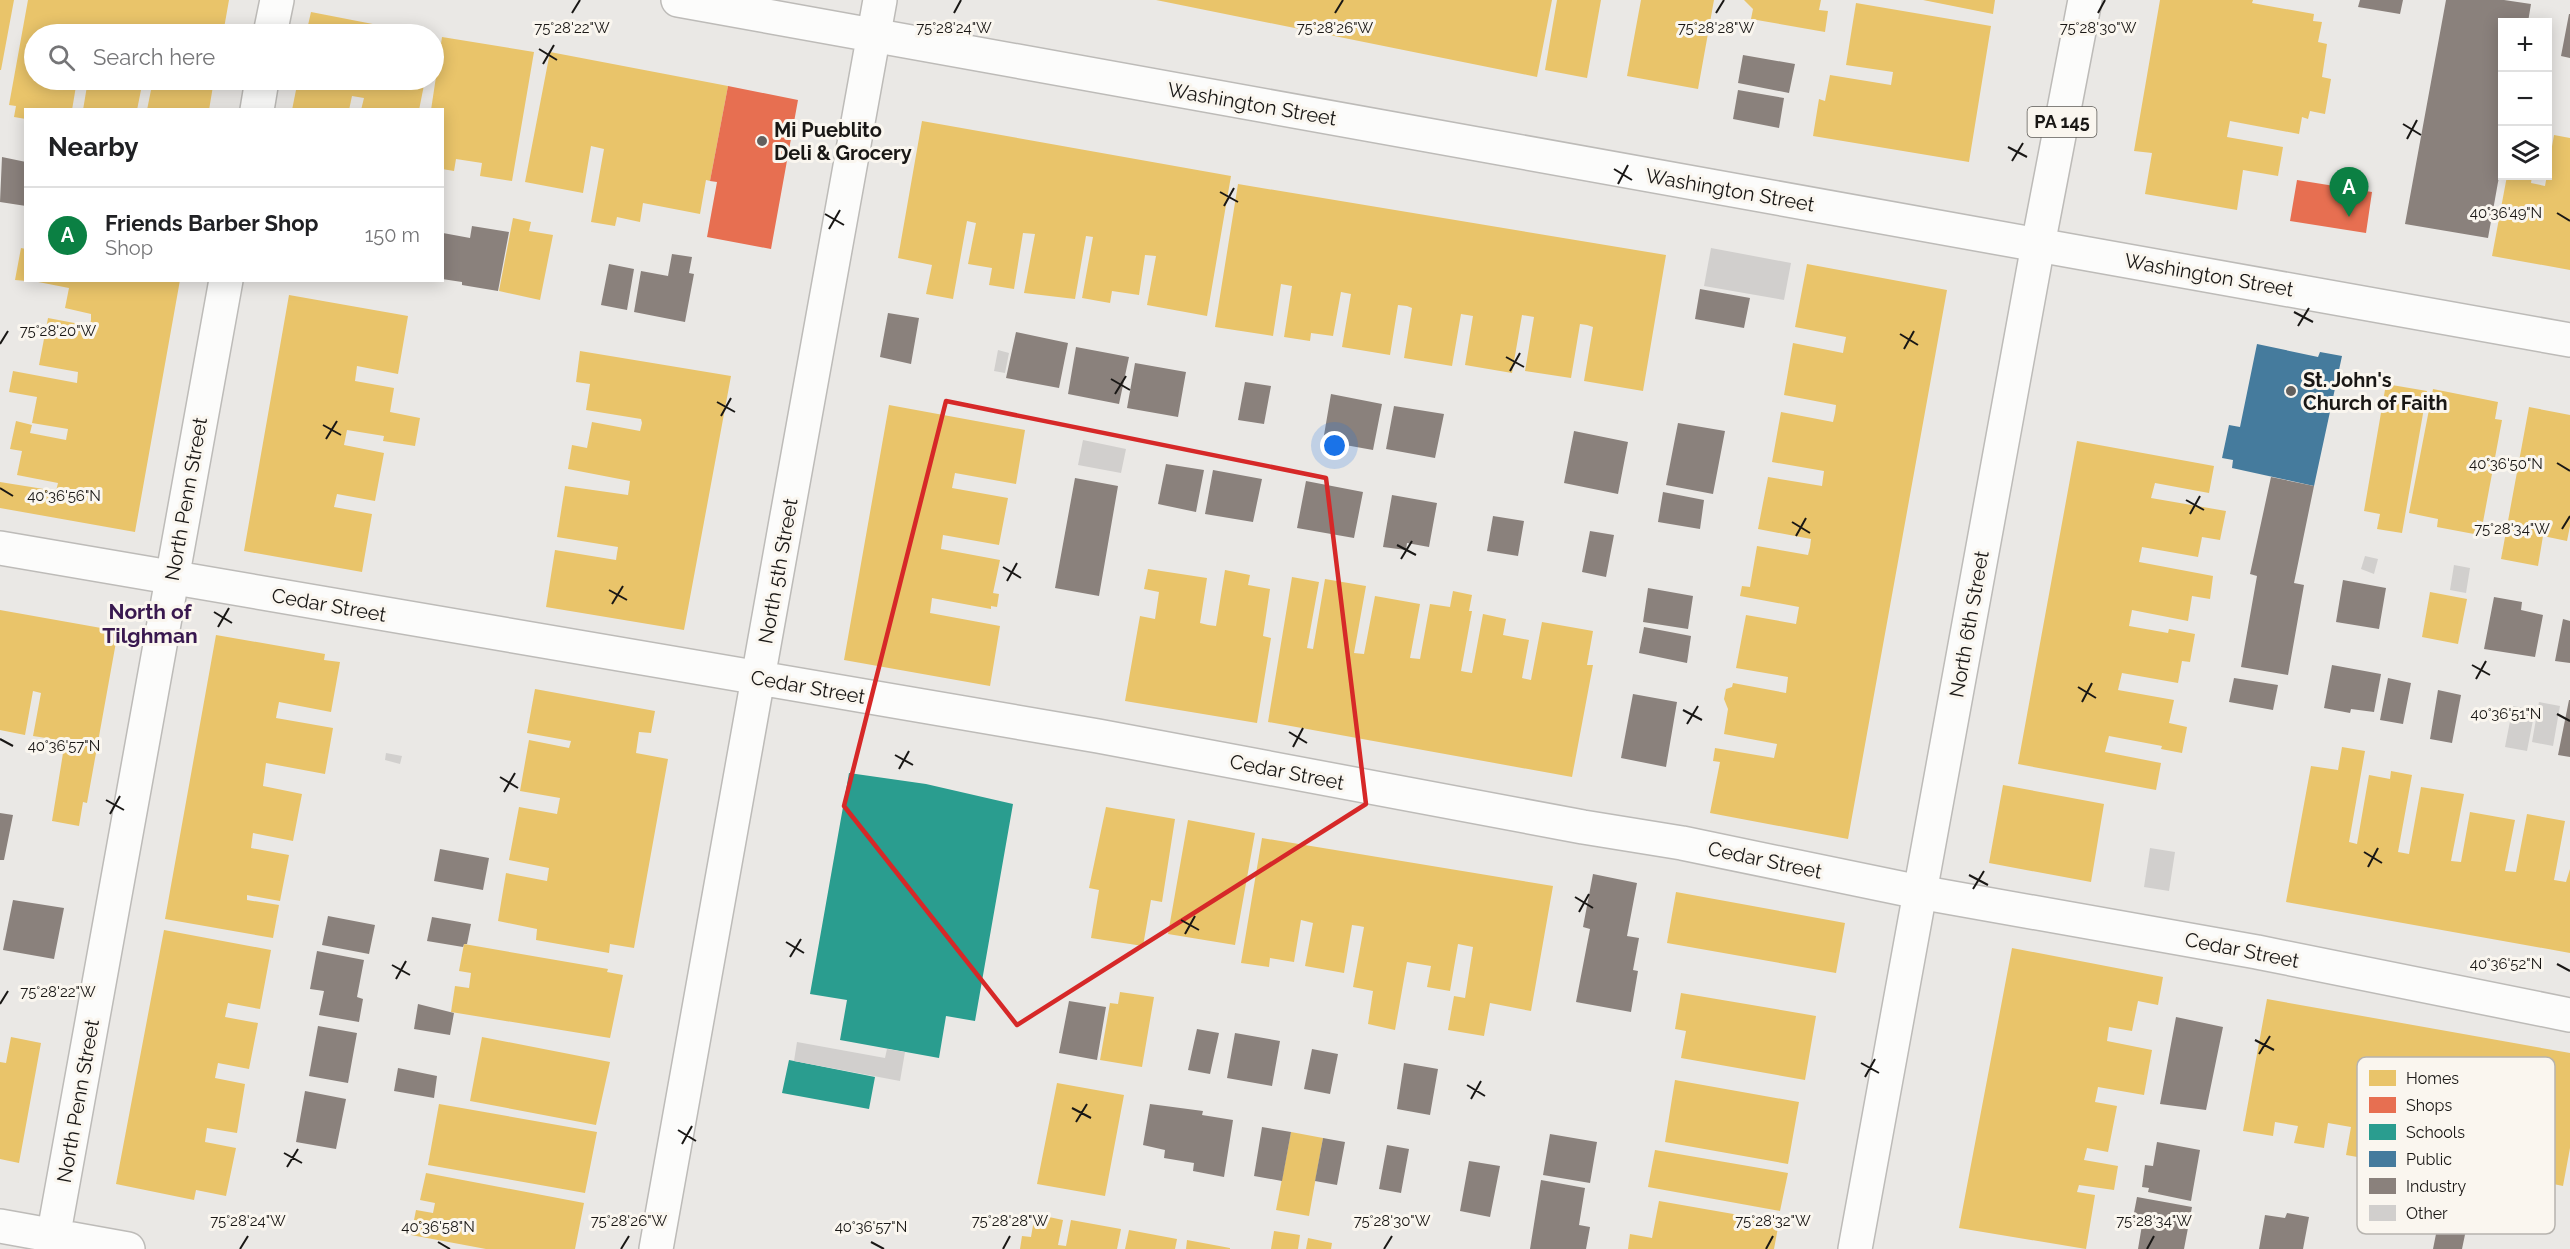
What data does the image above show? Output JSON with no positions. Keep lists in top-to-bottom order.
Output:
{
  "streets": {
    "street": [
      "Washington Street",
      "PA 145",
      "North Penn Street",
      "North 5th Street",
      "Cedar Street",
      "North 6th Street"
    ]
  },
  "crossings": [
    ["Washington Street", "North 5th Street"],
    ["Washington Street", "North 6th Street"],
    ["North Penn Street", "Cedar Street"],
    ["North 5th Street", "Cedar Street"],
    ["Cedar Street", "North 6th Street"]
  ],
  "districts": ["North of Tilghman"],
  "places": ["Mi Pueblito Deli & Grocery", "St. John's Church of Faith"],
  "legend": [
    "Homes",
    "Shops",
    "Schools",
    "Public",
    "Industry",
    "Other"
  ],
  "page": {
    "map_buttons": ["+", "−"],
    "search": "Search here",
    "heading": "Nearby",
    "pins": "A",
    "list": [
      {
        "mark": "A",
        "name": "Friends Barber Shop",
        "note": "Shop",
        "value": "150 m"
      }
    ]
  },
  "coordinates": [
    "75°28'22\"W",
    "75°28'24\"W",
    "75°28'26\"W",
    "75°28'28\"W",
    "75°28'30\"W",
    "40°36'49\"N",
    "75°28'20\"W",
    "40°36'50\"N",
    "40°36'56\"N",
    "75°28'34\"W",
    "40°36'51\"N",
    "40°36'57\"N",
    "40°36'52\"N",
    "75°28'32\"W",
    "40°36'58\"N"
  ]
}
